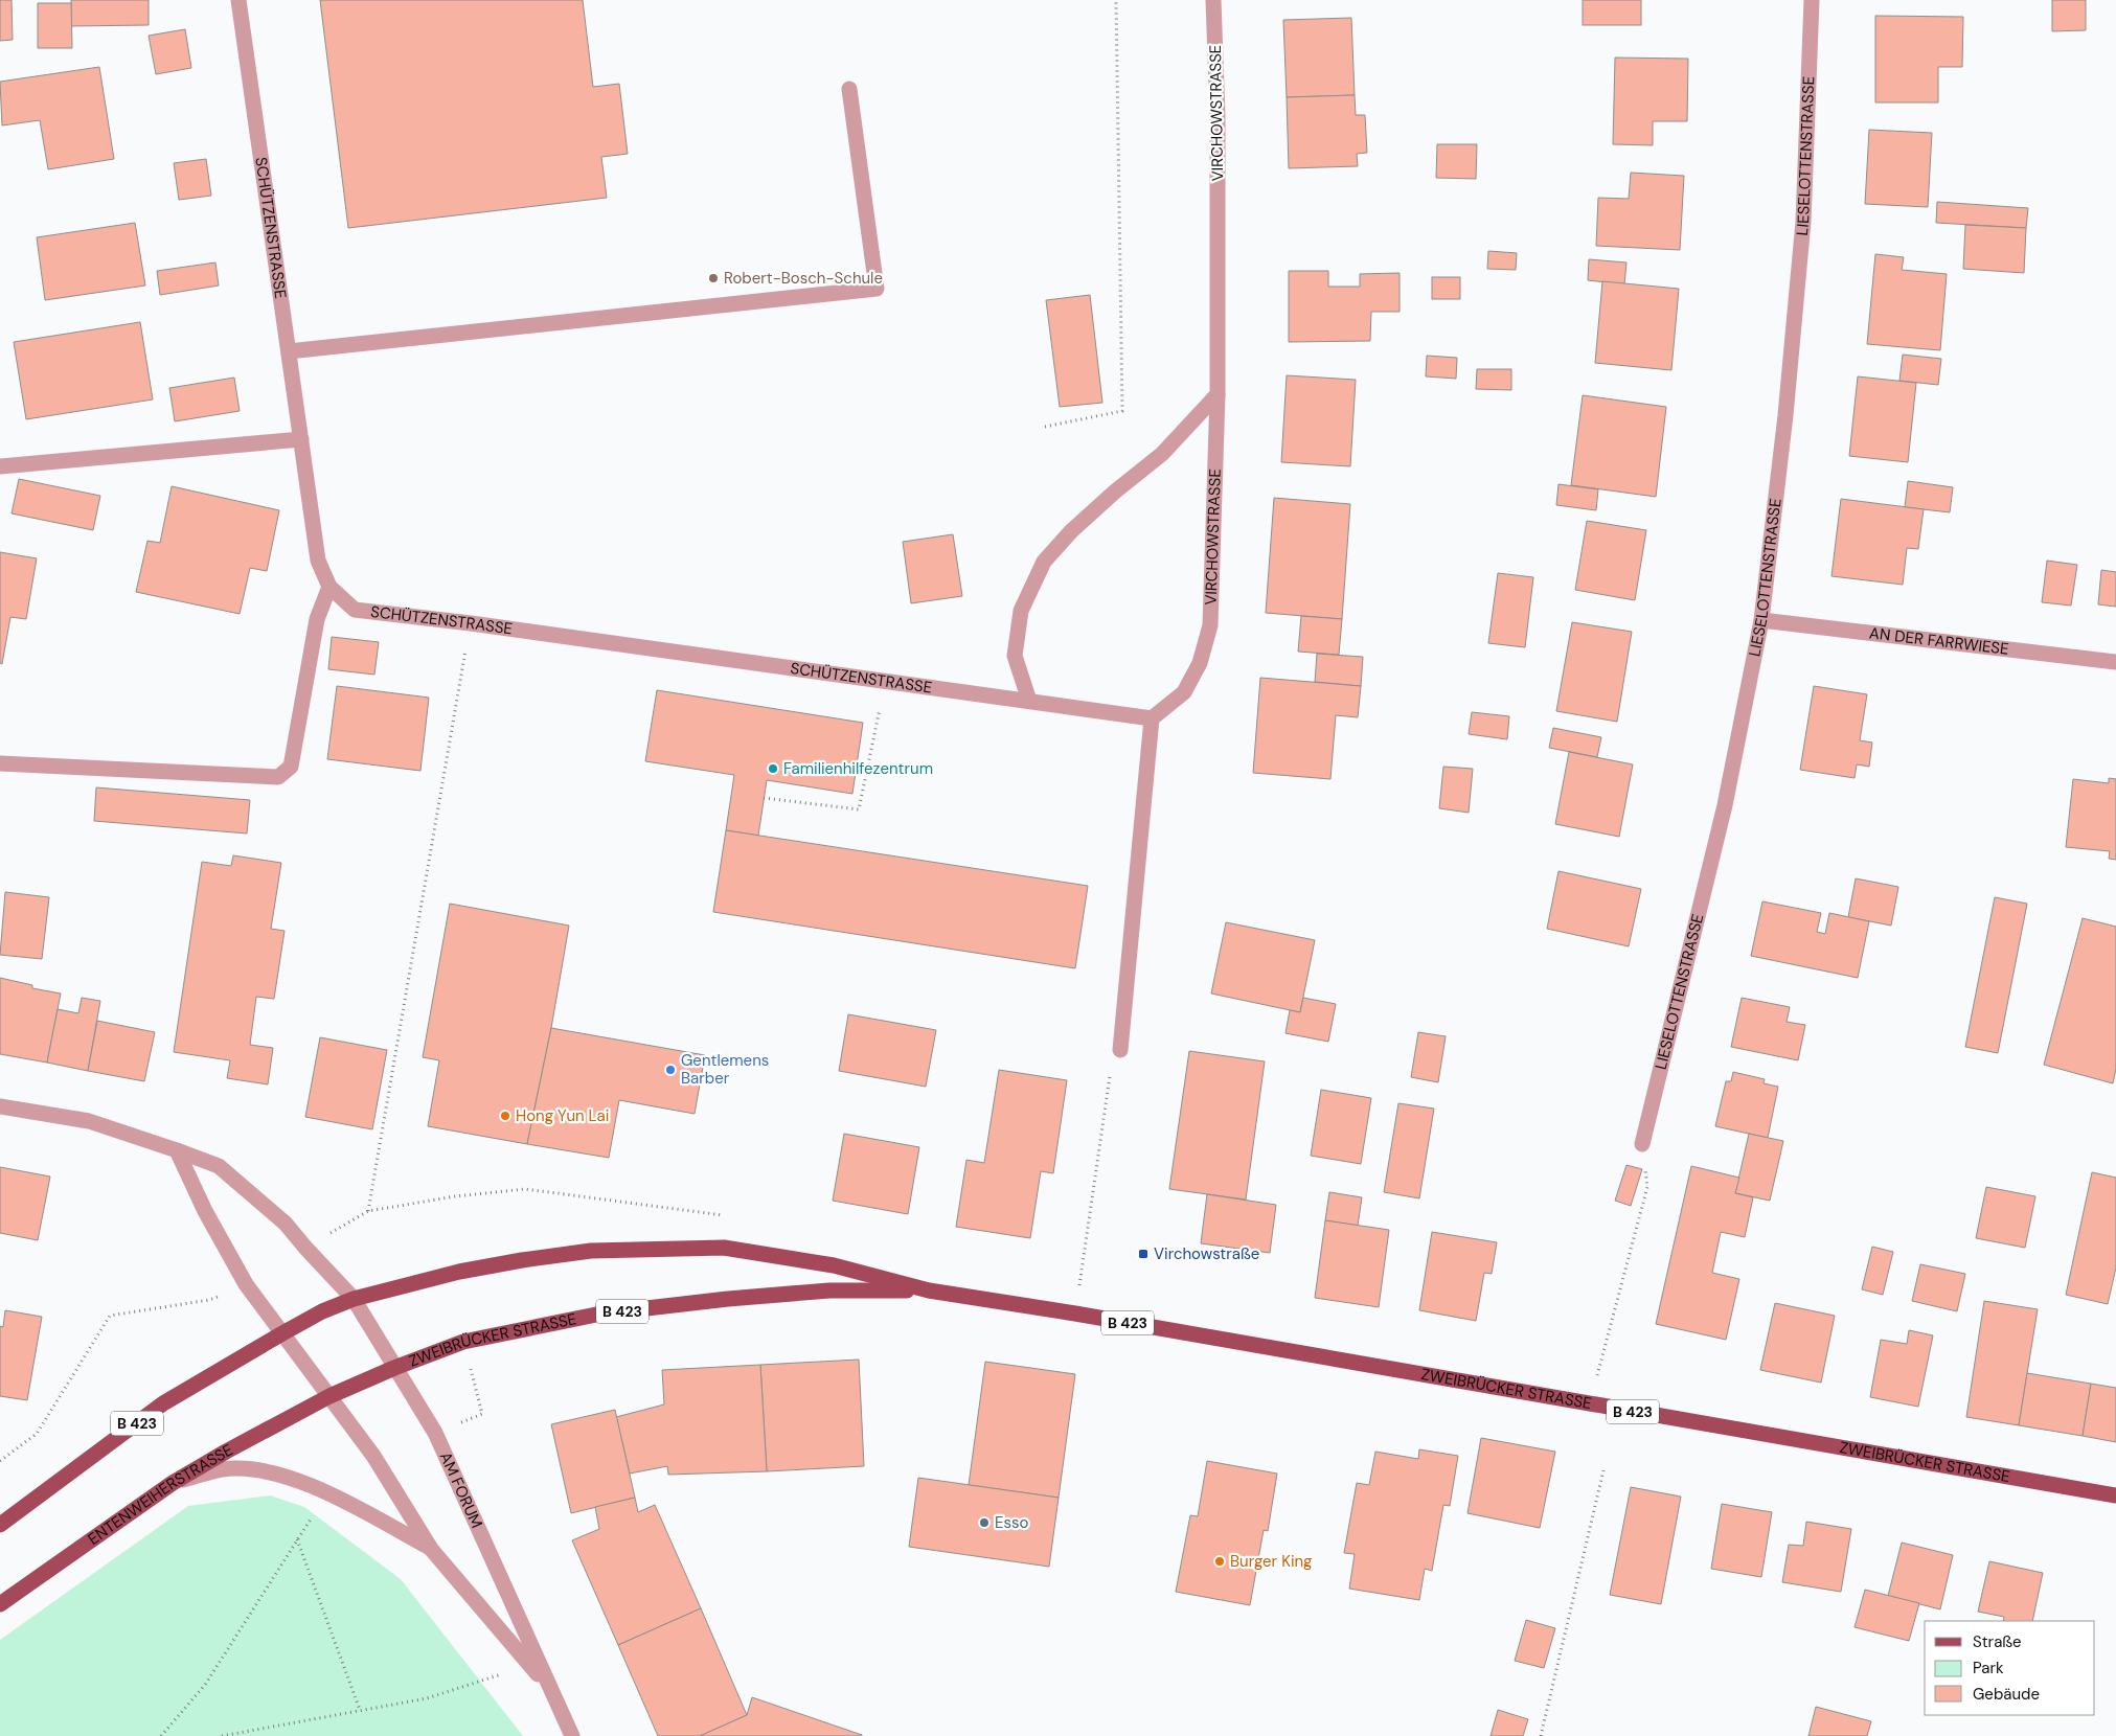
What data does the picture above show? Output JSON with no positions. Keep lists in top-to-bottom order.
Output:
{
  "streets": {
    "main road": ["B 423", "ZWEIBRÜCKER STRASSE", "ENTENWEIHERSTRASSE"],
    "street": [
      "VIRCHOWSTRASSE",
      "LIESELOTTENSTRASSE",
      "SCHÜTZENSTRASSE",
      "AN DER FARRWIESE",
      "AM FORUM"
    ]
  },
  "crossings": [
    ["VIRCHOWSTRASSE", "SCHÜTZENSTRASSE"],
    ["LIESELOTTENSTRASSE", "AN DER FARRWIESE"],
    ["B 423", "ZWEIBRÜCKER STRASSE"],
    ["ZWEIBRÜCKER STRASSE", "AM FORUM"],
    ["ZWEIBRÜCKER STRASSE", "ENTENWEIHERSTRASSE"],
    ["AM FORUM", "ENTENWEIHERSTRASSE"]
  ],
  "places": {
    "other": [
      "Robert-Bosch-Schule",
      "Familienhilfezentrum",
      "Gentlemens Barber",
      "Hong Yun Lai",
      "Esso",
      "Burger King"
    ],
    "transit": ["Virchowstraße"]
  },
  "legend": ["Straße", "Park", "Gebäude"]
}
